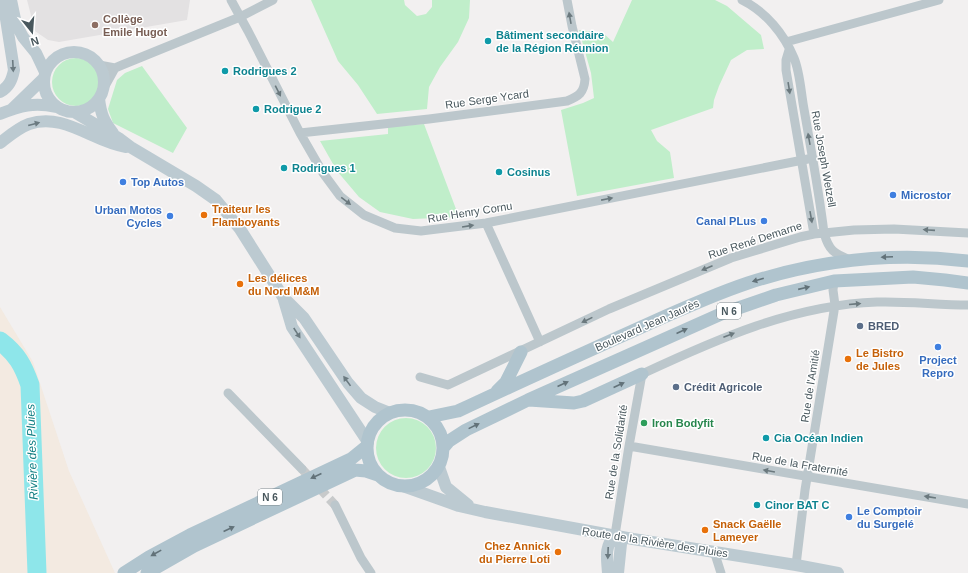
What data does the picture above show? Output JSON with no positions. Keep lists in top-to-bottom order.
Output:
{
  "streets": {
    "main road": ["N 6", "Boulevard Jean Jaurès", "Route de la Rivière des Pluies"],
    "street": [
      "Rue Serge Ycard",
      "Rue Joseph Wetzell",
      "Rue Henry Cornu",
      "Rue René Demarne",
      "Rue de l'Amitié",
      "Rue de la Solidarité",
      "Rue de la Fraternité"
    ]
  },
  "crossings": [
    ["Rue Serge Ycard", "Rue Henry Cornu"],
    ["Rue Joseph Wetzell", "Rue Henry Cornu"],
    ["Rue Joseph Wetzell", "Rue René Demarne"],
    ["Rue Joseph Wetzell", "Boulevard Jean Jaurès"],
    ["N 6", "Boulevard Jean Jaurès"],
    ["Boulevard Jean Jaurès", "Rue de l'Amitié"],
    ["Rue de l'Amitié", "Rue de la Fraternité"],
    ["Rue de l'Amitié", "Route de la Rivière des Pluies"],
    ["Rue de la Solidarité", "Rue de la Fraternité"],
    ["Rue de la Solidarité", "Route de la Rivière des Pluies"]
  ],
  "one_way": ["Rue Henry Cornu", "Rue de la Fraternité"],
  "water": ["Rivière des Pluies"],
  "places": [
    "Collège Emile Hugot",
    "Bâtiment secondaire de la Région Réunion",
    "Rodrigues 2",
    "Rodrigue 2",
    "Rodrigues 1",
    "Cosinus",
    "Top Autos",
    "Microstor",
    "Traiteur les Flamboyants",
    "Urban Motos Cycles",
    "Canal PLus",
    "Les délices du Nord M&M",
    "BRED",
    "Project Repro",
    "Le Bistro de Jules",
    "Crédit Agricole",
    "Iron Bodyfit",
    "Cia Océan Indien",
    "Cinor BAT C",
    "Le Comptoir du Surgelé",
    "Snack Gaëlle Lameyer",
    "Chez Annick du Pierre Loti"
  ],
  "north": "bottom"
}
